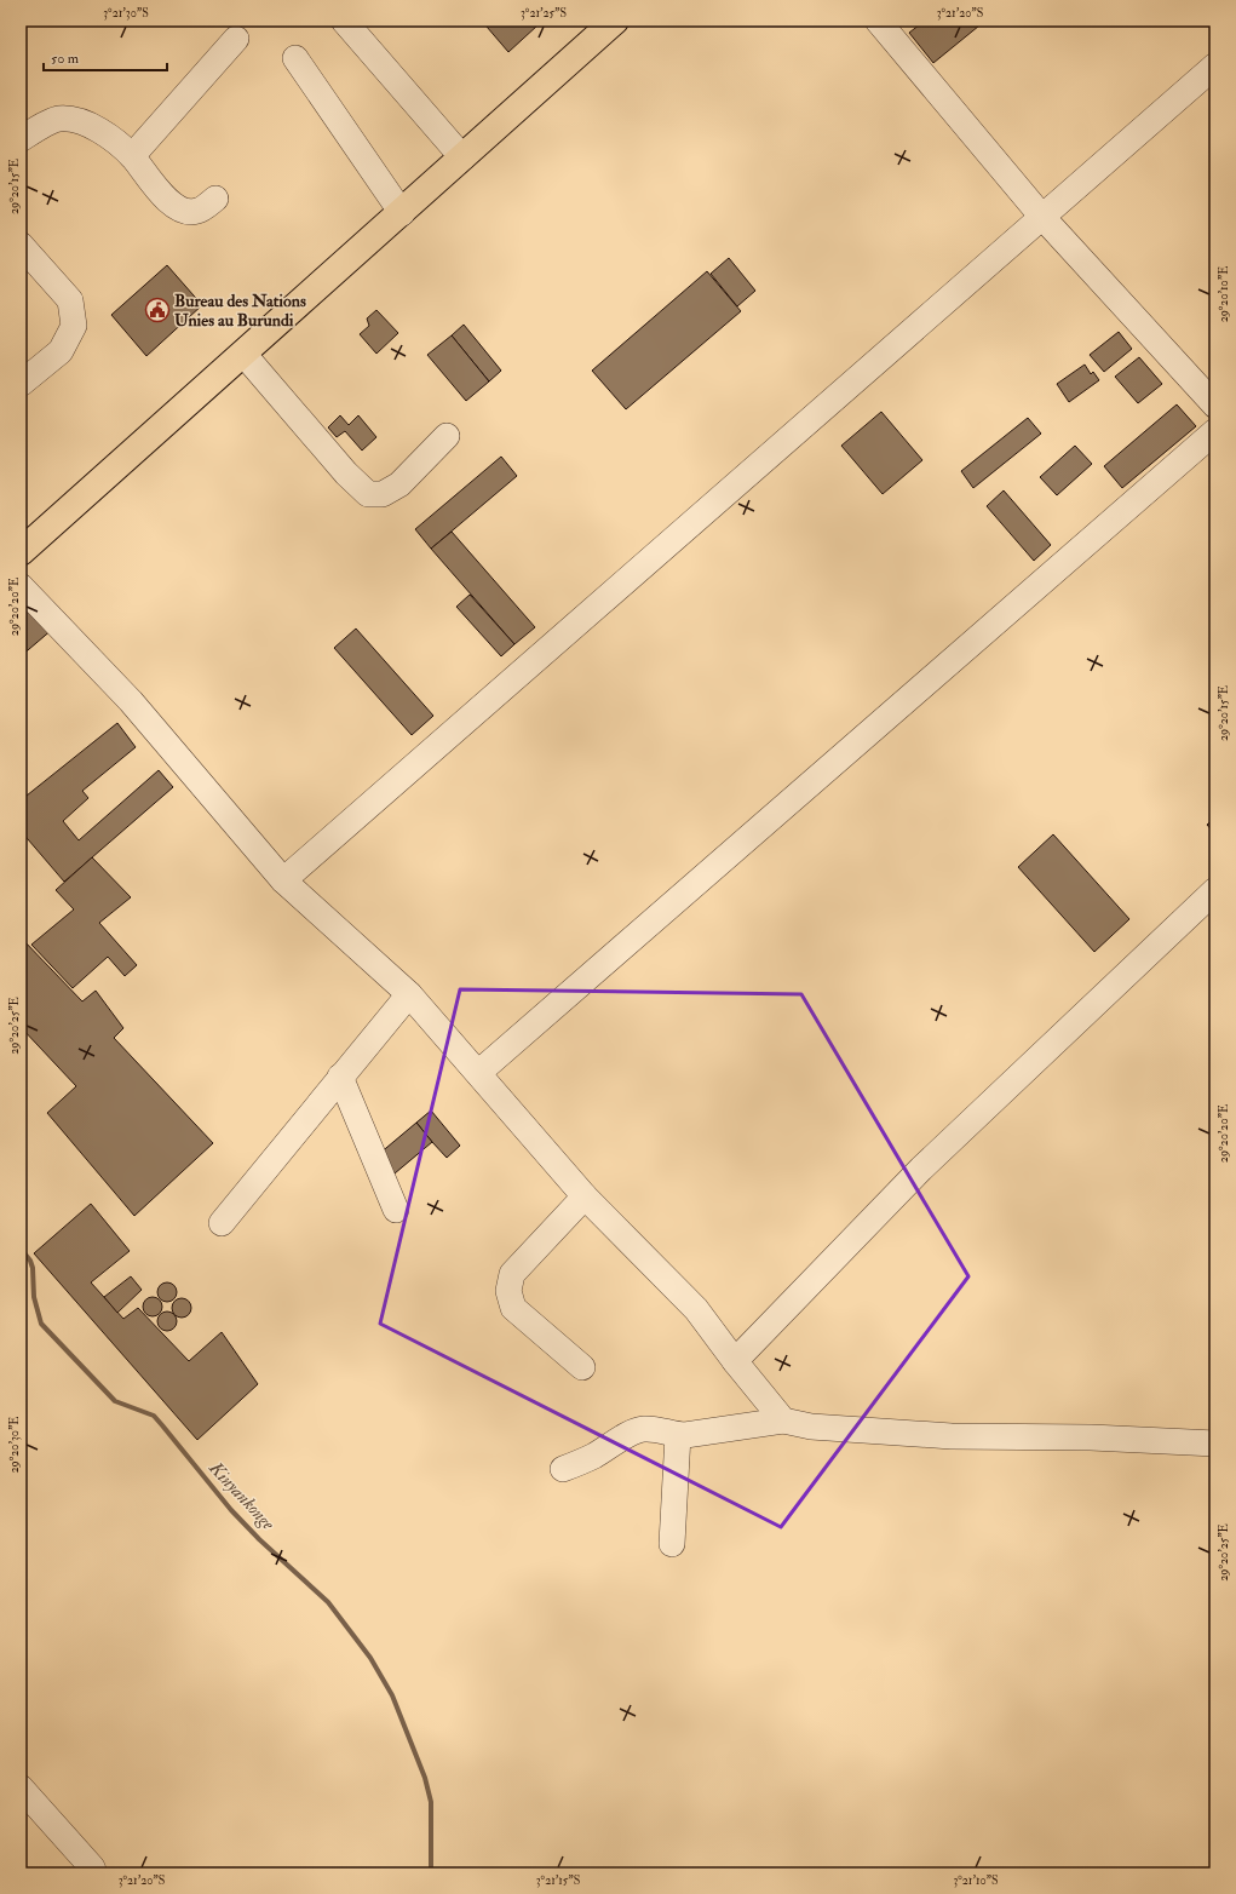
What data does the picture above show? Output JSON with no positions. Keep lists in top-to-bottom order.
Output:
{
  "water": ["Kinyankonge"],
  "places": {
    "public building": ["Bureau des Nations Unies au Burundi"]
  },
  "scale_bar": "50 m",
  "coordinates": [
    "3°21'30\"S",
    "3°21'25\"S",
    "3°21'20\"S",
    "29°20'15\"E",
    "29°20'10\"E",
    "29°20'20\"E",
    "29°20'25\"E",
    "29°20'30\"E",
    "3°21'15\"S",
    "3°21'10\"S"
  ]
}
